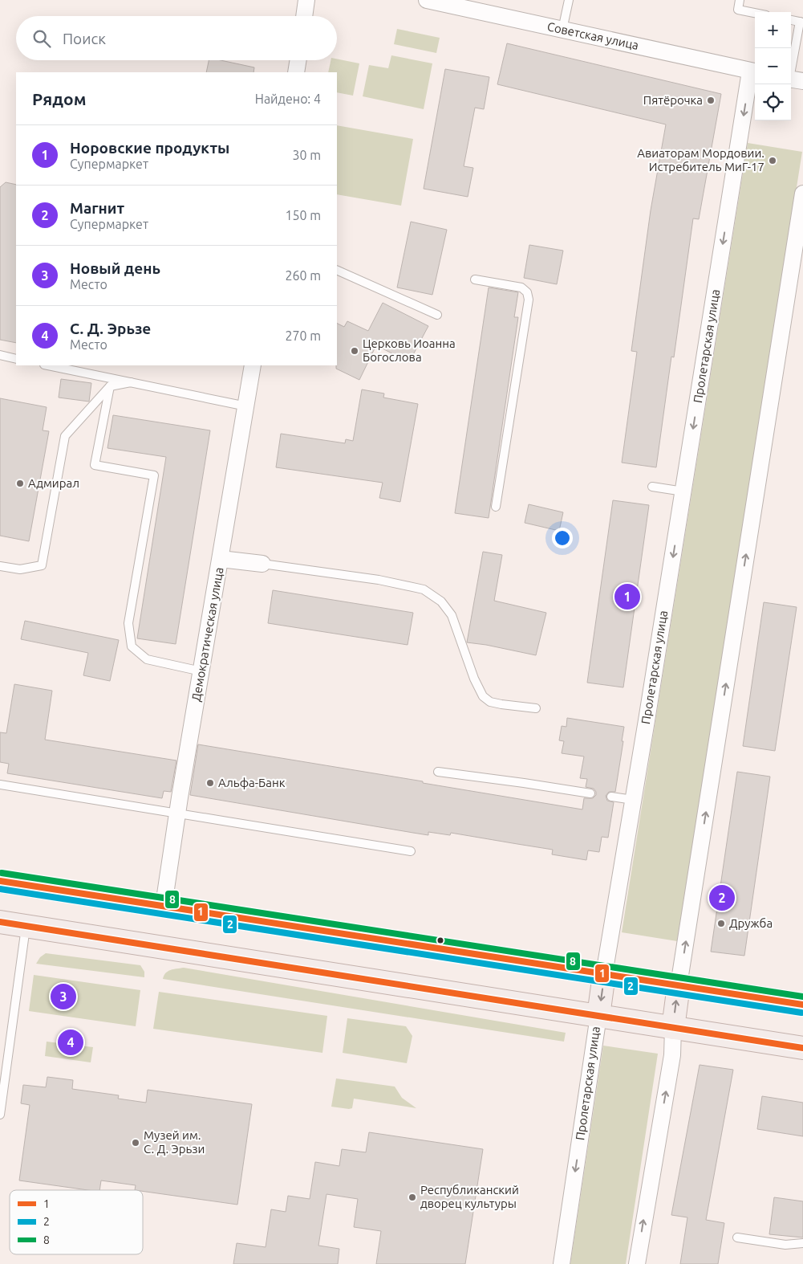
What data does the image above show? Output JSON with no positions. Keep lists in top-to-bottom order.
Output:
{
  "streets": {
    "main road": ["Пролетарская улица"],
    "street": ["Советская улица", "Демократическая улица"]
  },
  "crossings": [
    ["Советская улица", "Пролетарская улица"]
  ],
  "places": [
    "Пятёрочка",
    "Авиаторам Мордовии. Истребитель МиГ-17",
    "Церковь Иоанна Богослова",
    "Адмирал",
    "Альфа-Банк",
    "Дружба",
    "Музей им. С. Д. Эрьзи",
    "Республиканский дворец культуры"
  ],
  "lines": ["transit line 8", "transit line 1", "transit line 2"],
  "legend": ["1", "2", "8"],
  "page": {
    "map_buttons": ["+", "−"],
    "search": "Поиск",
    "heading": ["Рядом", "Найдено: 4"],
    "list": [
      {
        "mark": "1",
        "name": "Норовские продукты",
        "note": "Супермаркет",
        "value": "30 m"
      },
      {
        "mark": "2",
        "name": "Магнит",
        "note": "Супермаркет",
        "value": "150 m"
      },
      {
        "mark": "3",
        "name": "Новый день",
        "note": "Место",
        "value": "260 m"
      },
      {
        "mark": "4",
        "name": "С. Д. Эрьзе",
        "note": "Место",
        "value": "270 m"
      }
    ],
    "pins": [
      "1",
      "2",
      "3",
      "4"
    ]
  }
}
